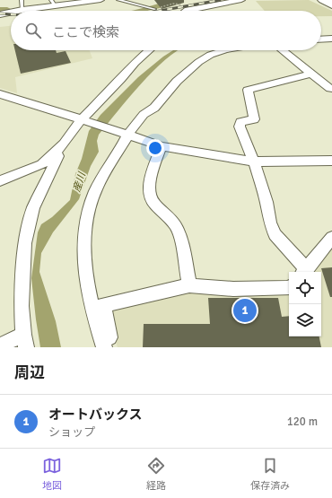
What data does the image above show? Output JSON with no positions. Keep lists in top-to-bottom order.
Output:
{
  "water": ["産川"],
  "page": {
    "search": "ここで検索",
    "pins": "1",
    "heading": "周辺",
    "list": [
      {
        "mark": "1",
        "name": "オートバックス",
        "note": "ショップ",
        "value": "120 m"
      }
    ],
    "nav": ["地図", "経路", "保存済み"]
  }
}
